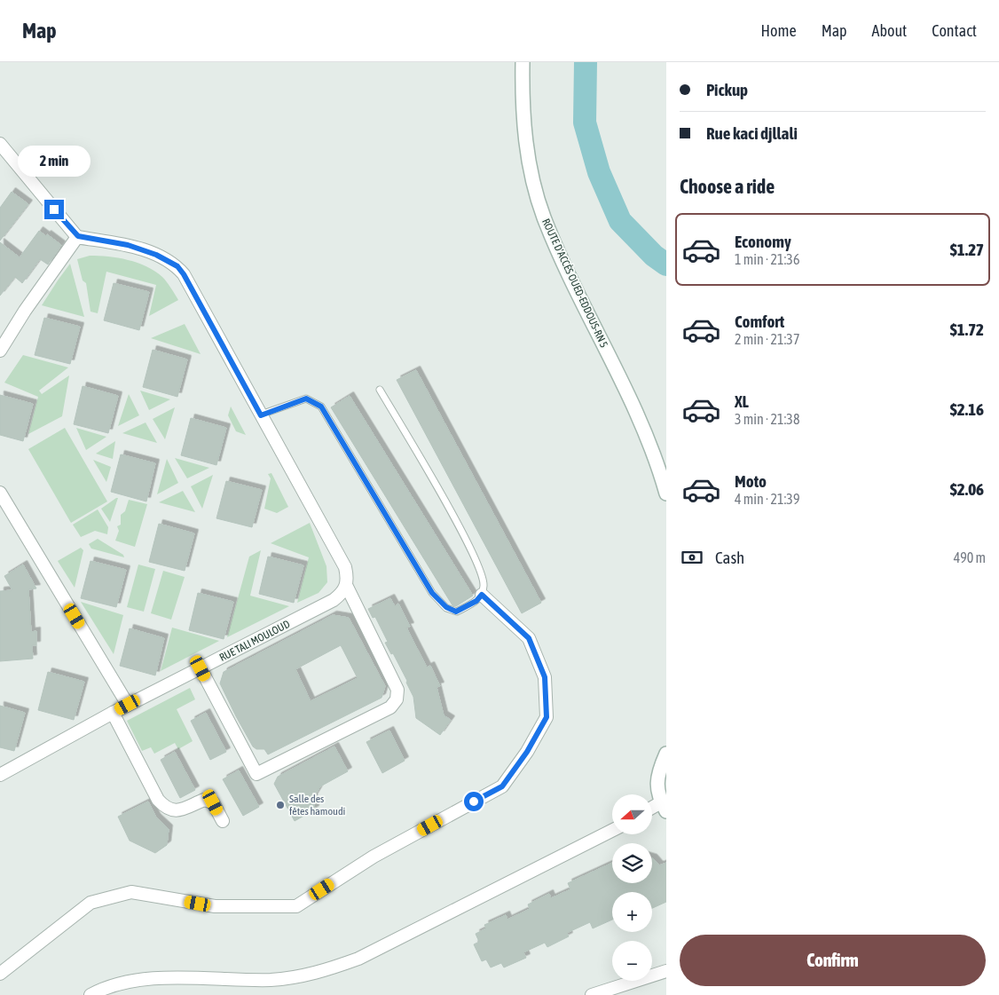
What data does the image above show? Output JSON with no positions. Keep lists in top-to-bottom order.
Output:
{
  "streets": {
    "main road": ["ROUTE D'ACCÈS OUED-EDDOUS-RN 5"],
    "street": ["RUE TALI MOULOUD"]
  },
  "places": ["Salle des fêtes hamoudi"],
  "north": "left",
  "page": {
    "header": "Map",
    "nav": [
      "Home",
      "Map",
      "About",
      "Contact"
    ],
    "banner": ["Pickup", "Rue kaci djllali"],
    "bubble": "2 min",
    "heading": "Choose a ride",
    "list": [
      {
        "name": "Economy",
        "note": "1 min · 21:36",
        "value": "$1.27"
      },
      {
        "name": "Comfort",
        "note": "2 min · 21:37",
        "value": "$1.72"
      },
      {
        "name": "XL",
        "note": "3 min · 21:38",
        "value": "$2.16"
      },
      {
        "name": "Moto",
        "note": "4 min · 21:39",
        "value": "$2.06"
      }
    ],
    "pay": ["Cash", "490 m"],
    "map_buttons": ["+", "−"],
    "buttons": "Confirm"
  }
}
